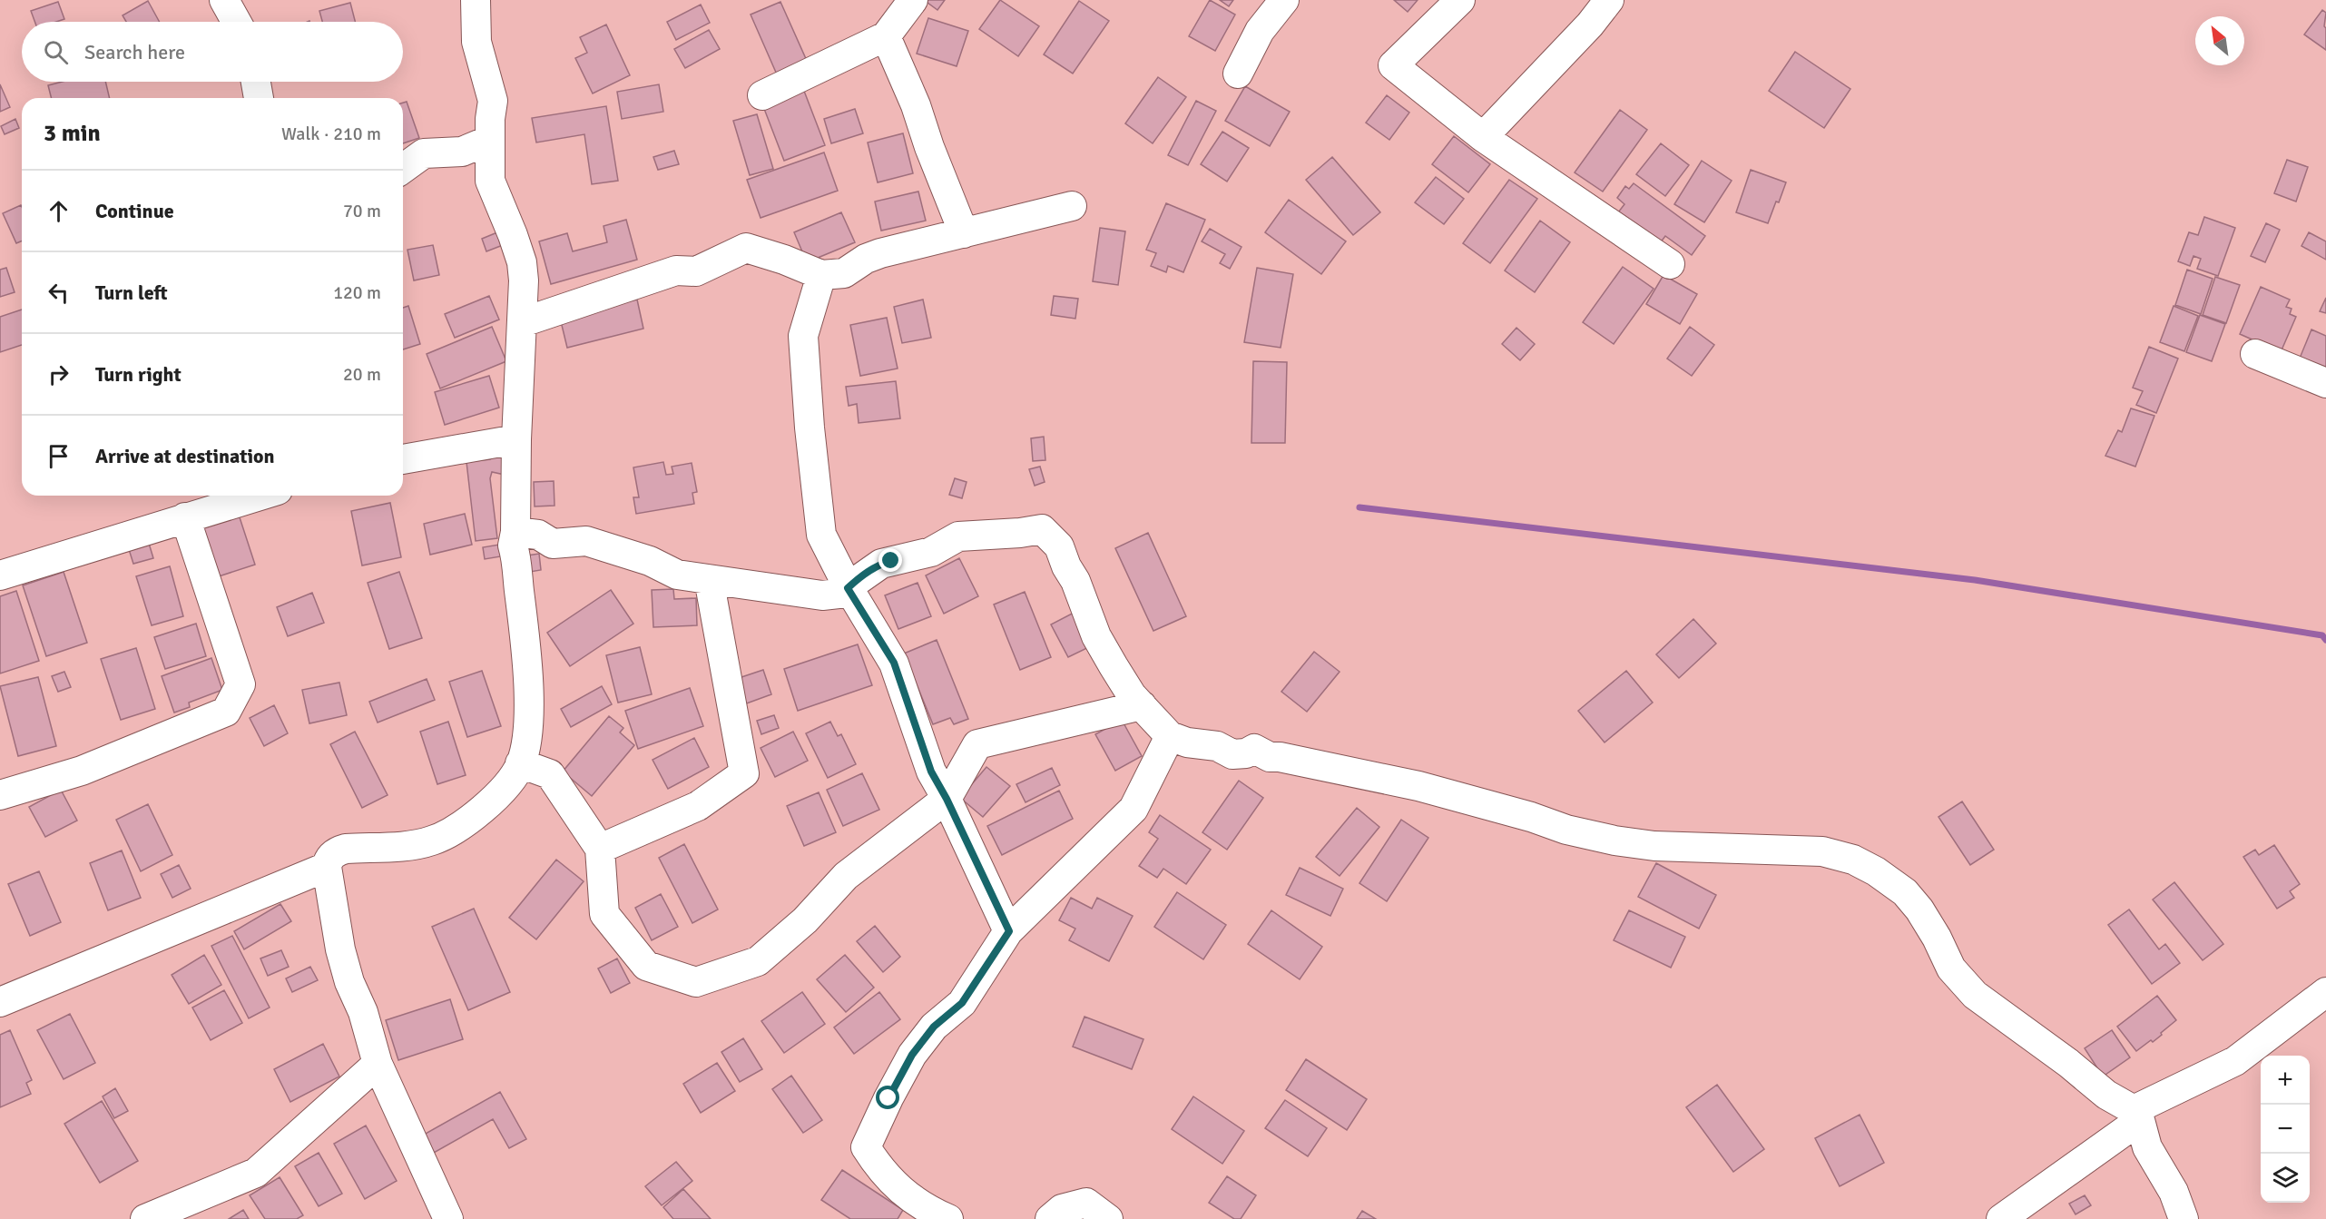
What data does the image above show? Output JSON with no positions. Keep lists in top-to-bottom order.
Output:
{
  "north": "top left",
  "page": {
    "search": "Search here",
    "heading": ["3 min", "Walk · 210 m"],
    "list": [
      ["Continue", "70 m"],
      ["Turn left", "120 m"],
      ["Turn right", "20 m"],
      "Arrive at destination"
    ],
    "map_buttons": ["+", "−"]
  }
}
